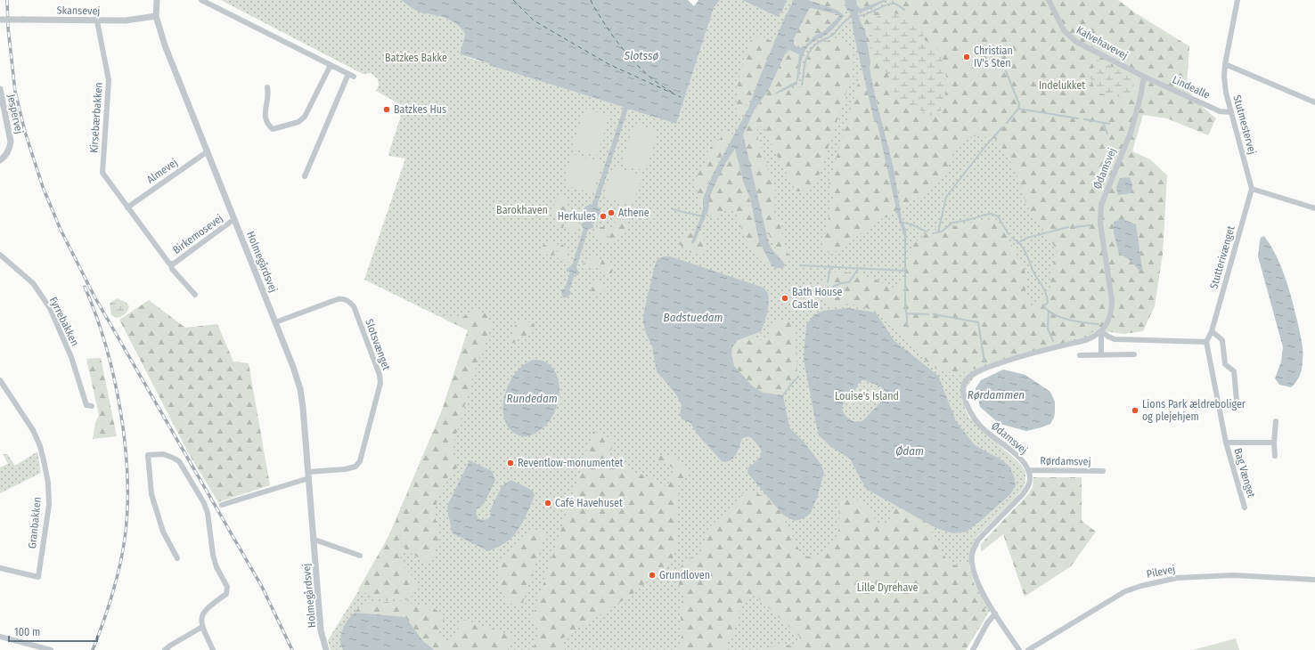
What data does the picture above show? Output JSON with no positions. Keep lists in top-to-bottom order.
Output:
{
  "streets": {
    "street": [
      "Skansevej",
      "Kalvehavevej",
      "Lindealle",
      "Jespervej",
      "Kirsebærbakken",
      "Stutmestervej",
      "Ødamsvej",
      "Almevej",
      "Birkemosevej",
      "Stutterivænget",
      "Holmegårdsvej",
      "Fyrrebakken",
      "Slotsvænget",
      "Rørdamsvej",
      "Bag Vænget",
      "Granbakken",
      "Pilevej"
    ]
  },
  "crossings": [
    ["Skansevej", "Kirsebærbakken"],
    ["Skansevej", "Holmegårdsvej"],
    ["Kalvehavevej", "Lindealle"],
    ["Kalvehavevej", "Ødamsvej"],
    ["Lindealle", "Stutmestervej"],
    ["Lindealle", "Ødamsvej"],
    ["Kirsebærbakken", "Almevej"],
    ["Kirsebærbakken", "Birkemosevej"],
    ["Stutmestervej", "Stutterivænget"],
    ["Ødamsvej", "Rørdamsvej"],
    ["Almevej", "Birkemosevej"],
    ["Almevej", "Holmegårdsvej"],
    ["Birkemosevej", "Holmegårdsvej"],
    ["Stutterivænget", "Bag Vænget"],
    ["Holmegårdsvej", "Slotsvænget"]
  ],
  "water": [
    "Slotssø",
    "Badstuedam",
    "Rørdammen",
    "Rundedam",
    "Ødam"
  ],
  "parks": [
    "Batzkes Bakke",
    "Indelukket",
    "Barokhaven",
    "Louise's Island",
    "Lille Dyrehave"
  ],
  "places": [
    "Christian IV's Sten",
    "Batzkes Hus",
    "Athene",
    "Herkules",
    "Bath House Castle",
    "Lions Park ældreboliger og plejehjem",
    "Reventlow-monumentet",
    "Café Havehuset",
    "Grundloven"
  ],
  "scale_bar": "100 m"
}
